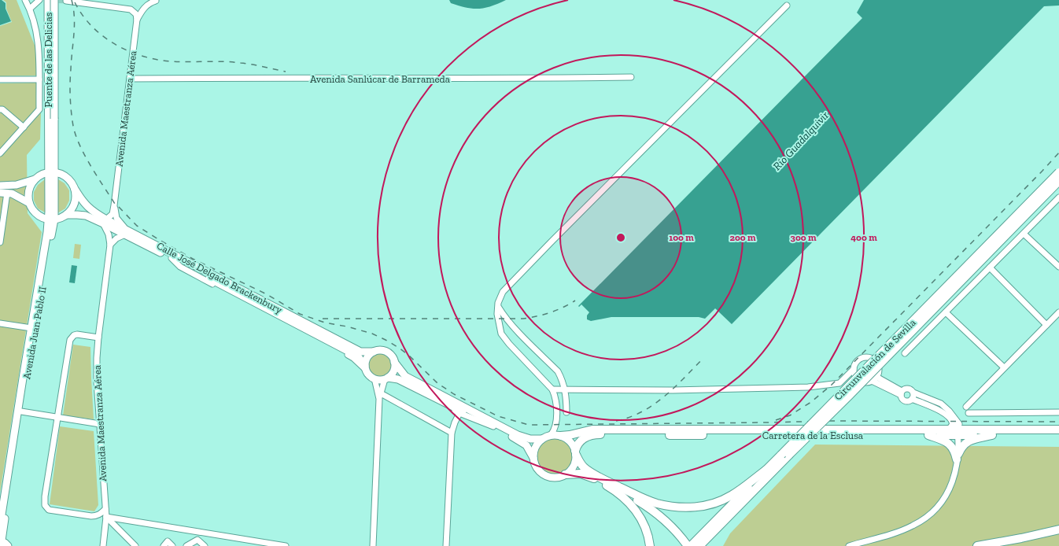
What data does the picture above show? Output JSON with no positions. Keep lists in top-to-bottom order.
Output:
{
  "streets": {
    "highway": ["Circunvalación de Sevilla", "Carretera de la Esclusa"],
    "main road": ["Puente de las Delicias", "Calle José Delgado Brackenbury", "Avenida Juan Pablo II"],
    "street": ["Avenida Sanlúcar de Barrameda", "Avenida Maestranza Aérea"]
  },
  "crossings": [
    ["Puente de las Delicias", "Avenida Juan Pablo II"],
    ["Avenida Sanlúcar de Barrameda", "Avenida Maestranza Aérea"],
    ["Avenida Maestranza Aérea", "Calle José Delgado Brackenbury"],
    ["Calle José Delgado Brackenbury", "Avenida Juan Pablo II"]
  ],
  "water": ["Río Guadalquivir"],
  "rings": [
    "100 m",
    "200 m",
    "300 m",
    "400 m"
  ]
}
